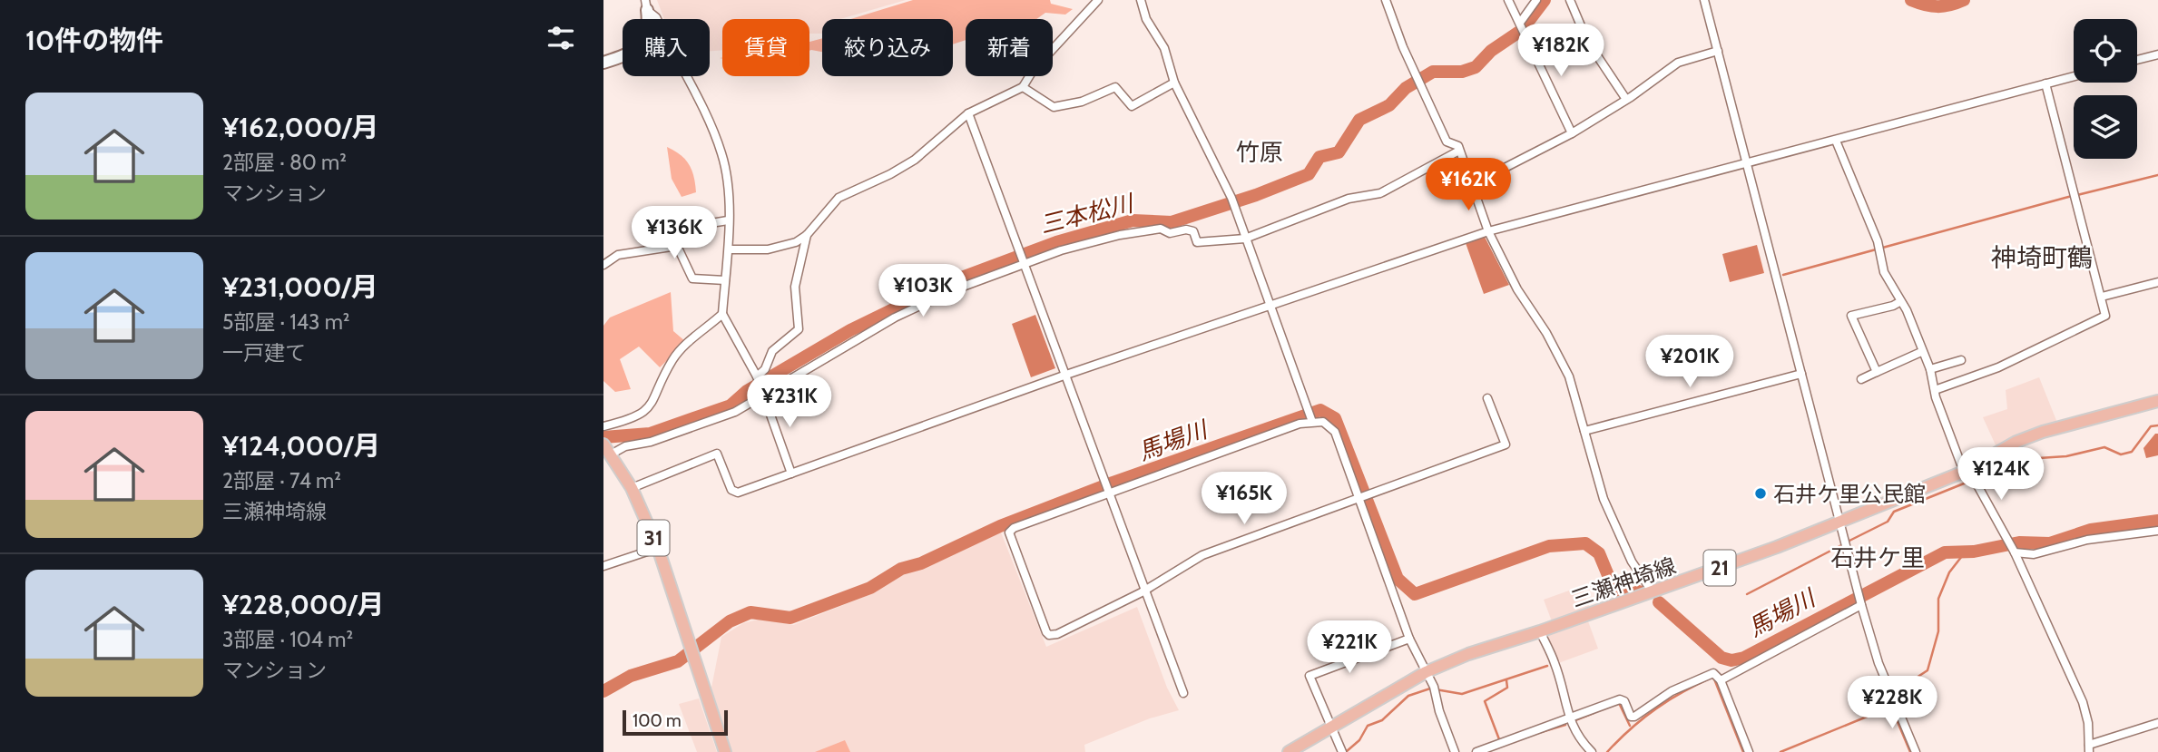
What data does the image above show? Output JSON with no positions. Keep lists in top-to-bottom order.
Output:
{
  "streets": {
    "main road": ["31", "21", "三瀬神埼線"]
  },
  "districts": ["竹原", "神埼町鶴", "石井ケ里"],
  "water": ["三本松川", "馬場川"],
  "places": ["石井ケ里公民館"],
  "scale_bar": "100 m",
  "page": {
    "heading": "10件の物件",
    "chip": [
      "購入",
      "賃貸",
      "絞り込み",
      "新着"
    ],
    "price": [
      "¥182K",
      "¥162K",
      "¥136K",
      "¥103K",
      "¥201K",
      "¥231K",
      "¥124K",
      "¥165K",
      "¥221K",
      "¥228K"
    ],
    "list": [
      {
        "name": "¥162,000/月",
        "note": "2部屋 · 80 m² · マンション"
      },
      {
        "name": "¥231,000/月",
        "note": "5部屋 · 143 m² · 一戸建て"
      },
      {
        "name": "¥124,000/月",
        "note": "2部屋 · 74 m² · 三瀬神埼線"
      },
      {
        "name": "¥228,000/月",
        "note": "3部屋 · 104 m² · マンション"
      }
    ],
    "scale": "100 m"
  }
}
